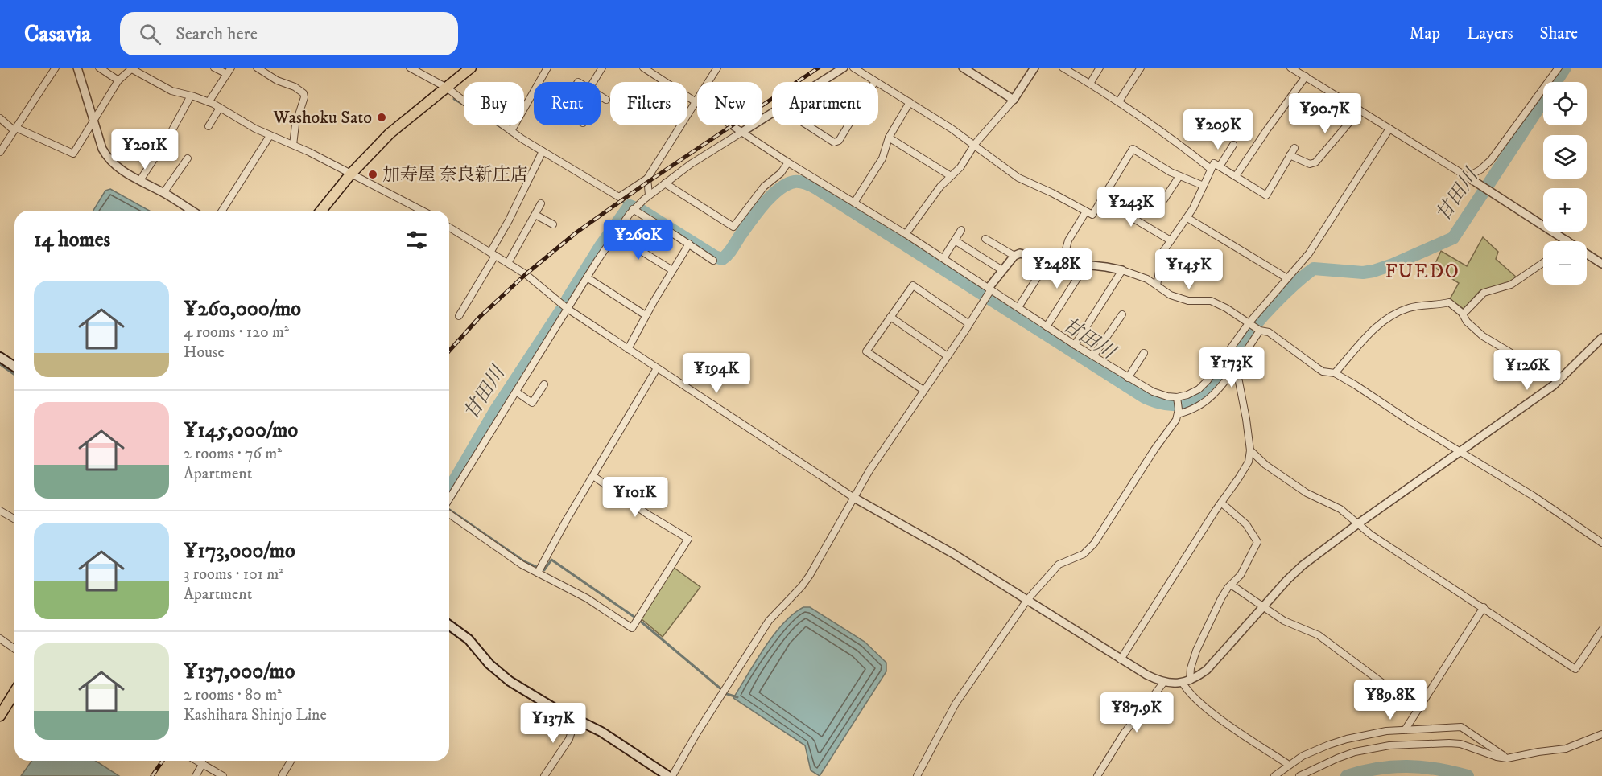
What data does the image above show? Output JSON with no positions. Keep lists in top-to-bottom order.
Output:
{
  "districts": ["FUEDO"],
  "water": ["甘田川"],
  "places": ["Washoku Sato", "加寿屋 奈良新庄店"],
  "page": {
    "header": "Casavia",
    "search": "Search here",
    "nav": ["Map", "Layers", "Share"],
    "map_buttons": ["+", "−"],
    "chip": [
      "Buy",
      "Rent",
      "Filters",
      "New",
      "Apartment"
    ],
    "price": [
      "¥90.7K",
      "¥209K",
      "¥201K",
      "¥243K",
      "¥260K",
      "¥248K",
      "¥145K",
      "¥173K",
      "¥126K",
      "¥194K",
      "¥101K",
      "¥89.8K",
      "¥87.9K",
      "¥137K"
    ],
    "heading": "14 homes",
    "list": [
      {
        "name": "¥260,000/mo",
        "note": "4 rooms · 120 m² · House"
      },
      {
        "name": "¥145,000/mo",
        "note": "2 rooms · 76 m² · Apartment"
      },
      {
        "name": "¥173,000/mo",
        "note": "3 rooms · 101 m² · Apartment"
      },
      {
        "name": "¥137,000/mo",
        "note": "2 rooms · 80 m² · Kashihara Shinjo Line"
      }
    ]
  }
}
